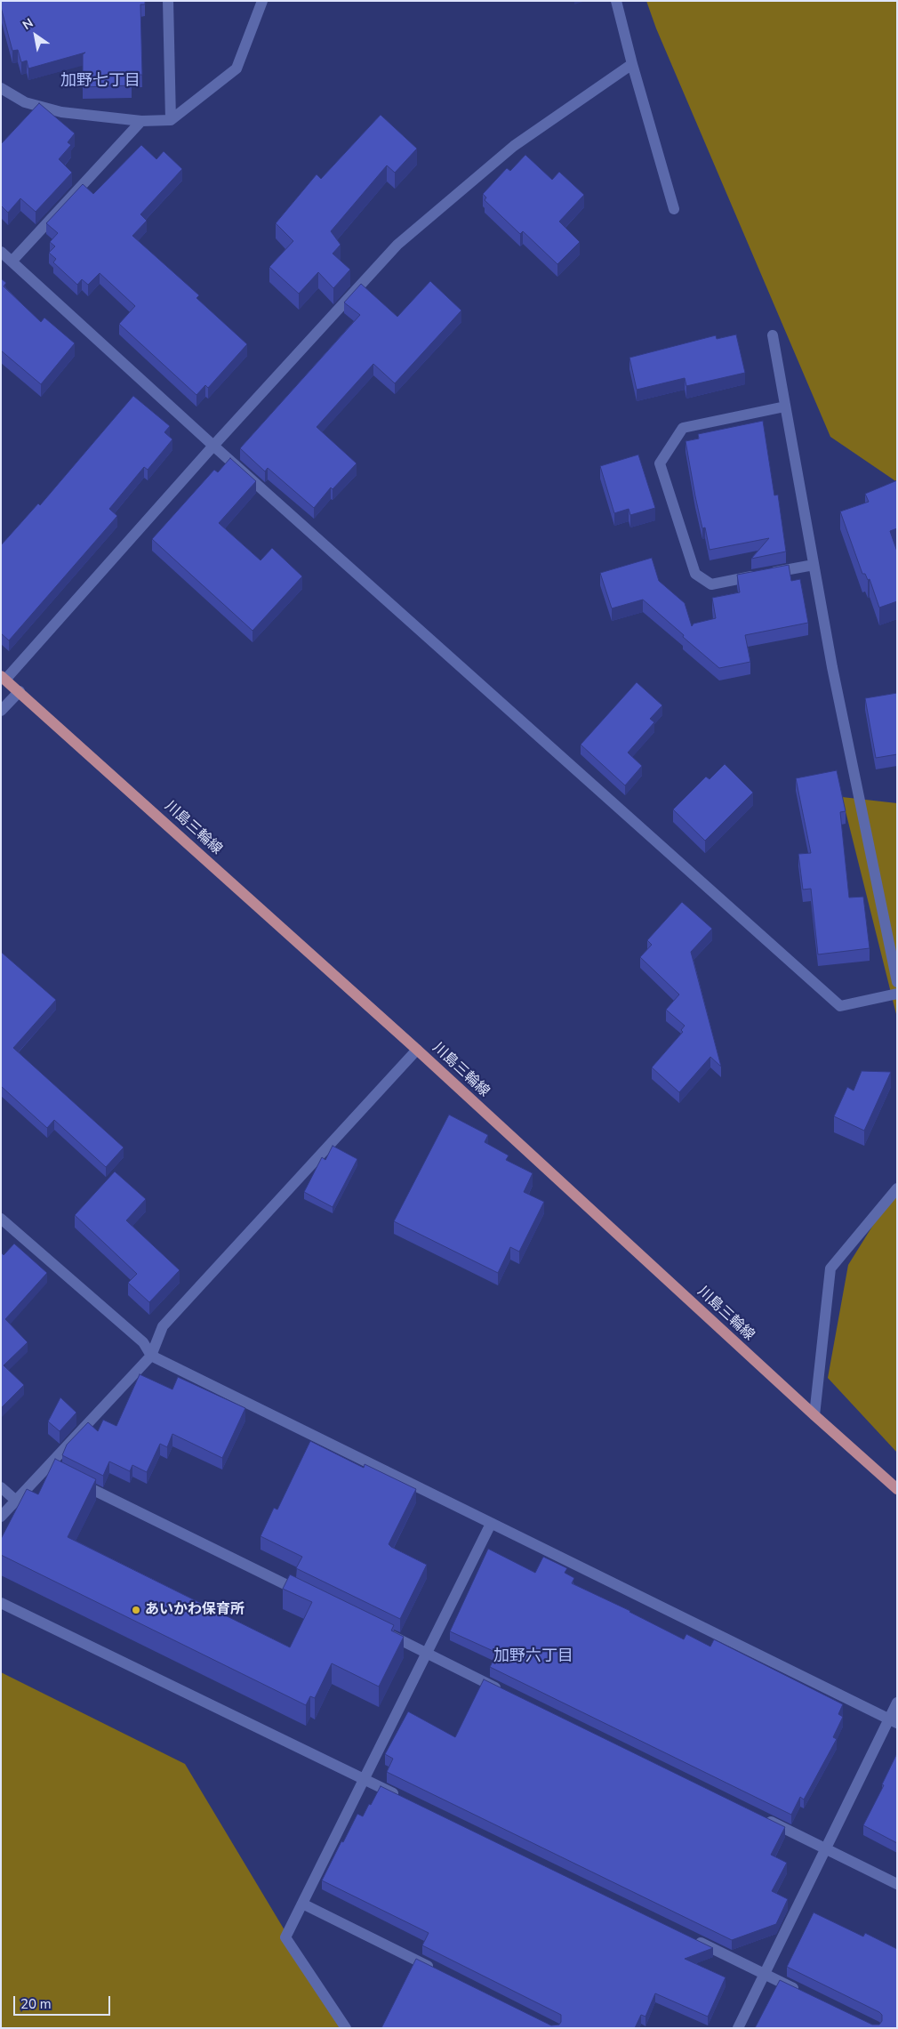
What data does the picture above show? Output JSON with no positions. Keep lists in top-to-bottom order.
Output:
{
  "streets": {
    "main road": ["川島三輪線"]
  },
  "districts": ["加野七丁目", "加野六丁目"],
  "places": ["あいかわ保育所"],
  "scale_bar": "20 m",
  "north": "top left"
}
